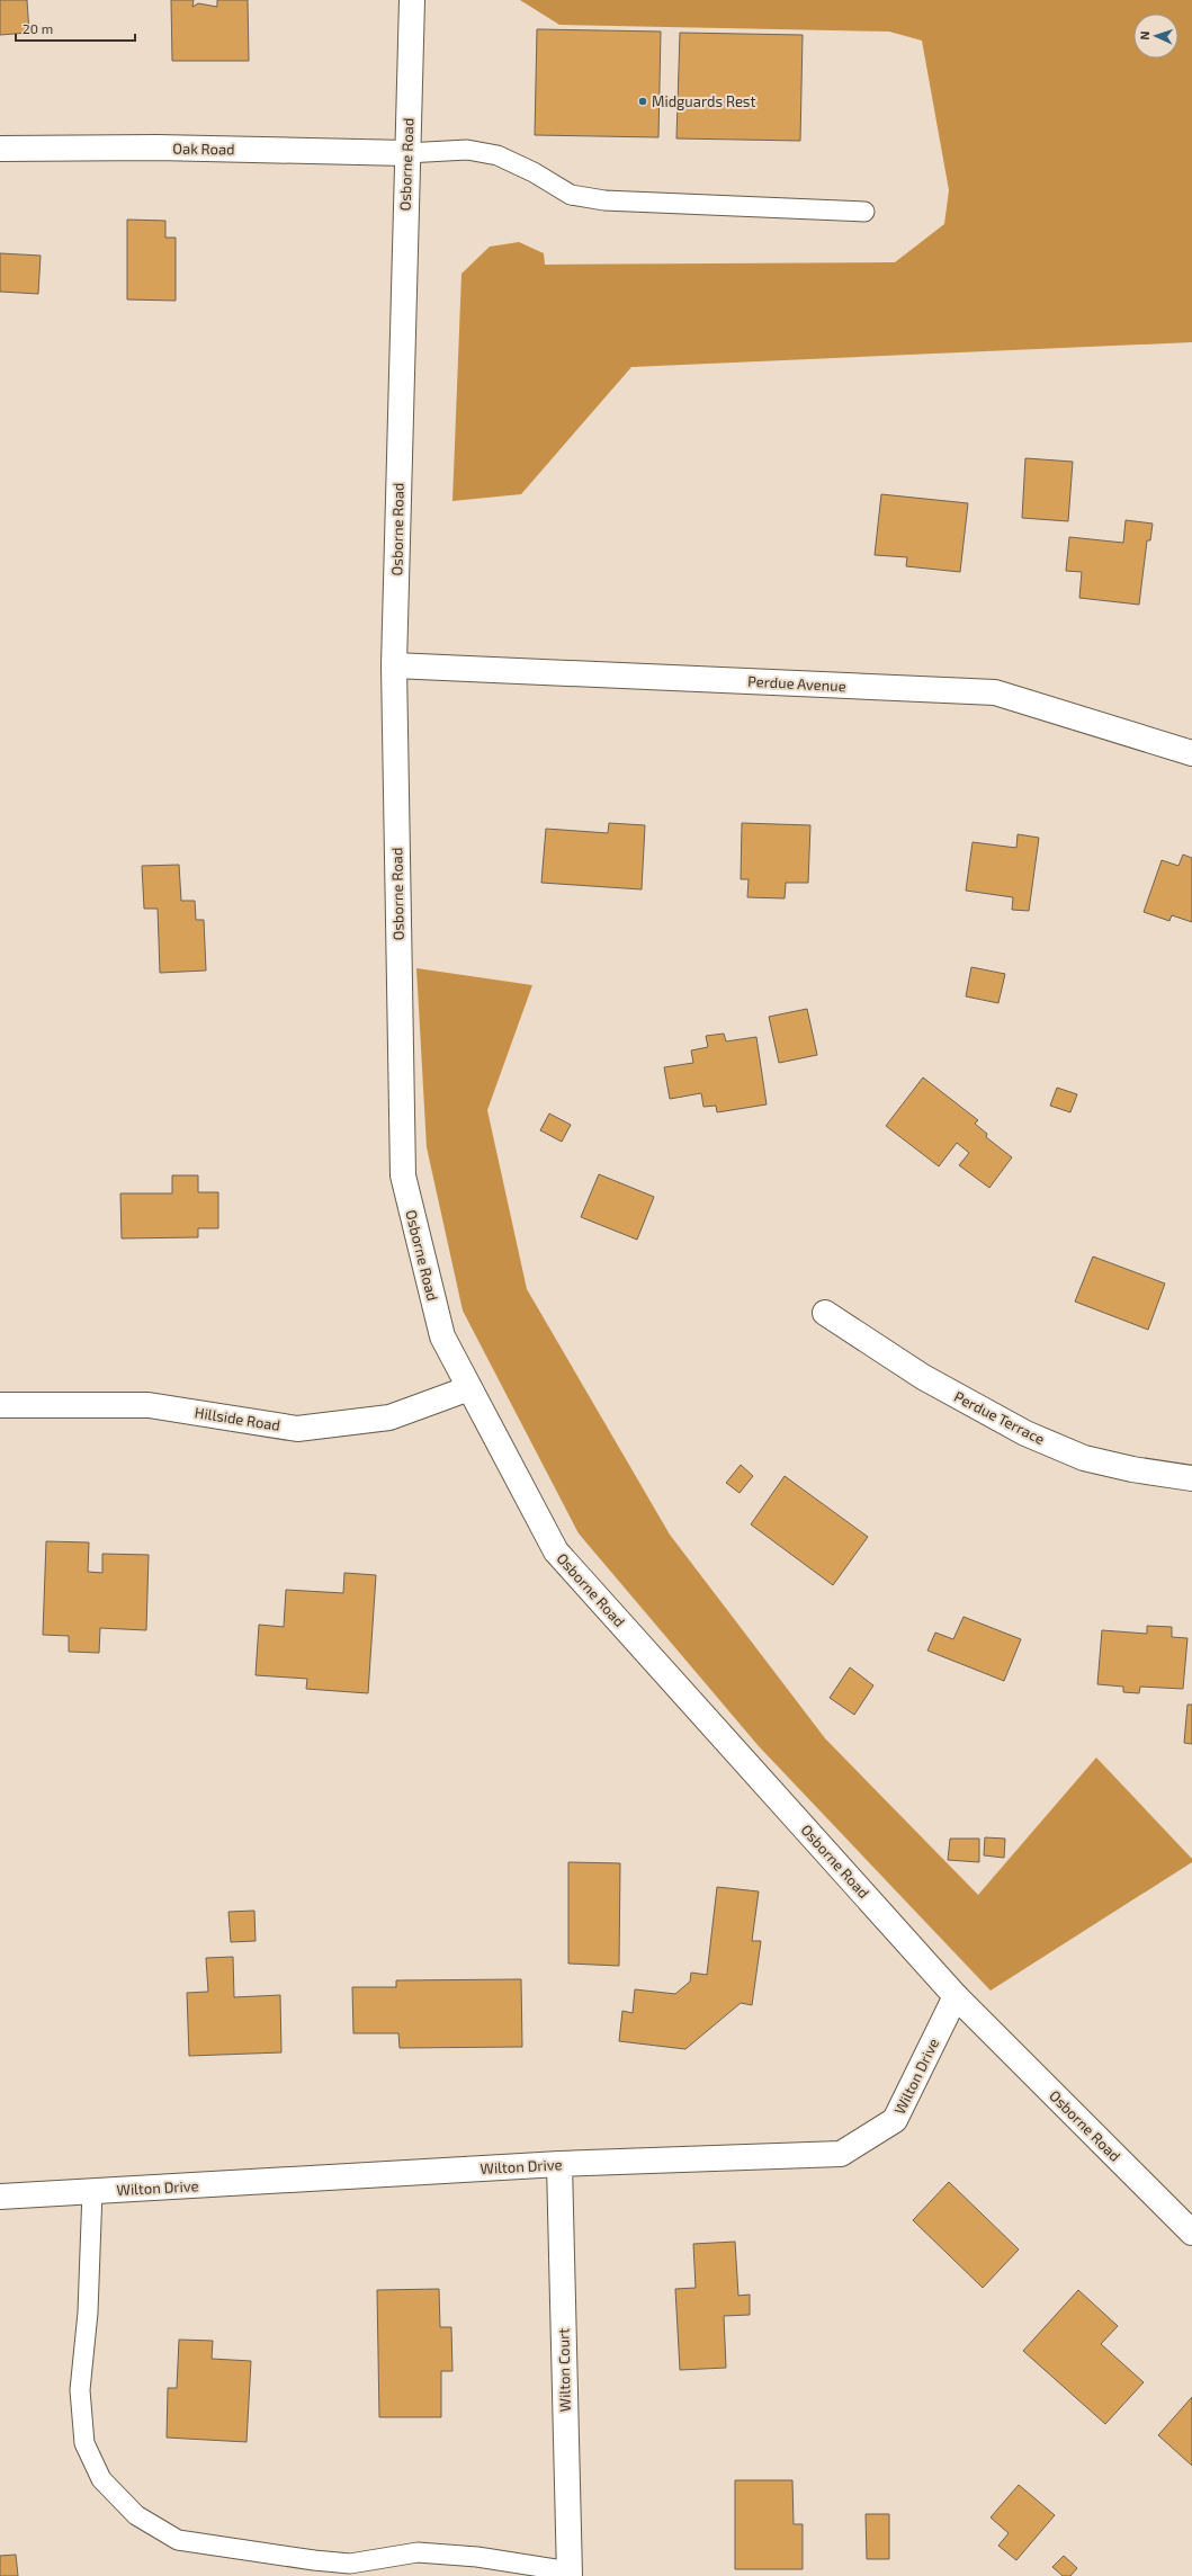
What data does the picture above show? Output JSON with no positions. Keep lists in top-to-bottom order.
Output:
{
  "streets": {
    "street": [
      "Oak Road",
      "Osborne Road",
      "Perdue Avenue",
      "Perdue Terrace",
      "Hillside Road",
      "Wilton Drive",
      "Wilton Court"
    ]
  },
  "crossings": [
    ["Oak Road", "Osborne Road"],
    ["Osborne Road", "Perdue Avenue"],
    ["Osborne Road", "Hillside Road"],
    ["Osborne Road", "Wilton Drive"],
    ["Wilton Drive", "Wilton Court"]
  ],
  "places": ["Midguards Rest"],
  "scale_bar": "20 m",
  "north": "left"
}
